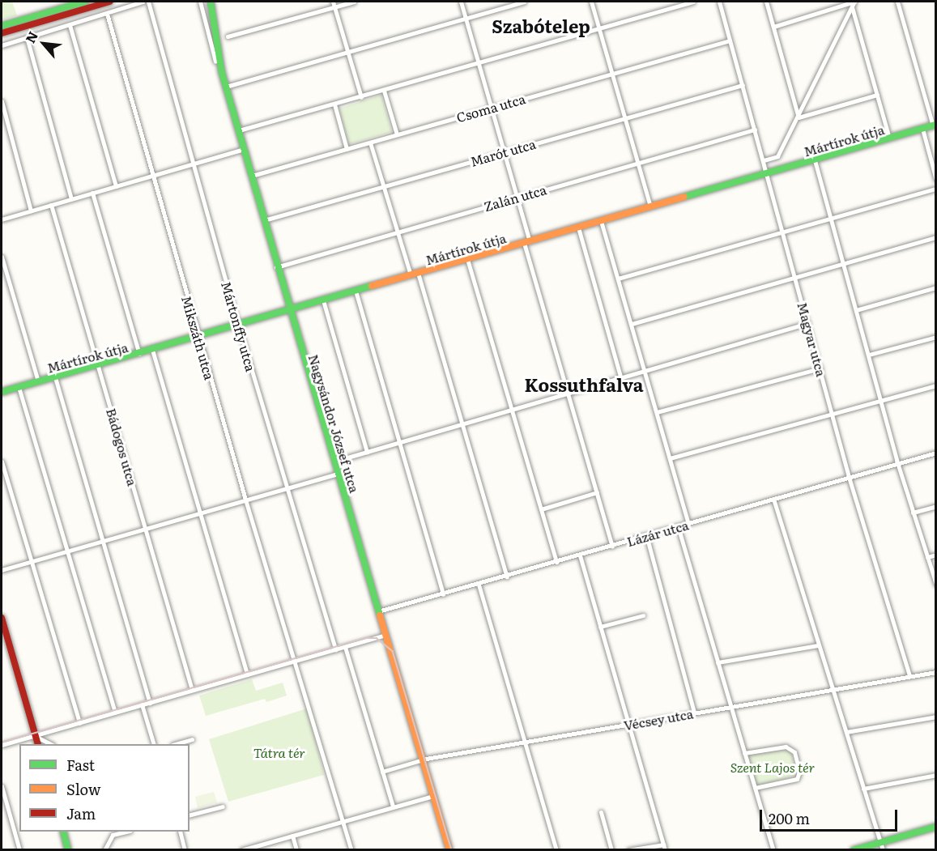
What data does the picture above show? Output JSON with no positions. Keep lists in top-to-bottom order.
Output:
{
  "streets": {
    "street": [
      "Csoma utca",
      "Mártírok útja",
      "Marót utca",
      "Zalán utca",
      "Mártonffy utca",
      "Mikszáth utca",
      "Magyar utca",
      "Nagysándor József utca",
      "Bádogos utca",
      "Lázár utca",
      "Vécsey utca"
    ]
  },
  "crossings": [
    ["Csoma utca", "Magyar utca"],
    ["Csoma utca", "Nagysándor József utca"],
    ["Mártírok útja", "Mártonffy utca"],
    ["Mártírok útja", "Mikszáth utca"],
    ["Mártírok útja", "Magyar utca"],
    ["Mártírok útja", "Nagysándor József utca"],
    ["Mártírok útja", "Bádogos utca"],
    ["Marót utca", "Magyar utca"],
    ["Marót utca", "Nagysándor József utca"],
    ["Zalán utca", "Magyar utca"],
    ["Zalán utca", "Nagysándor József utca"],
    ["Magyar utca", "Lázár utca"],
    ["Magyar utca", "Vécsey utca"],
    ["Nagysándor József utca", "Lázár utca"],
    ["Nagysándor József utca", "Vécsey utca"]
  ],
  "districts": ["Szabótelep", "Kossuthfalva"],
  "parks": ["Tátra tér", "Szent Lajos tér"],
  "legend": ["Fast", "Slow", "Jam"],
  "scale_bar": "200 m",
  "north": "top left"
}
